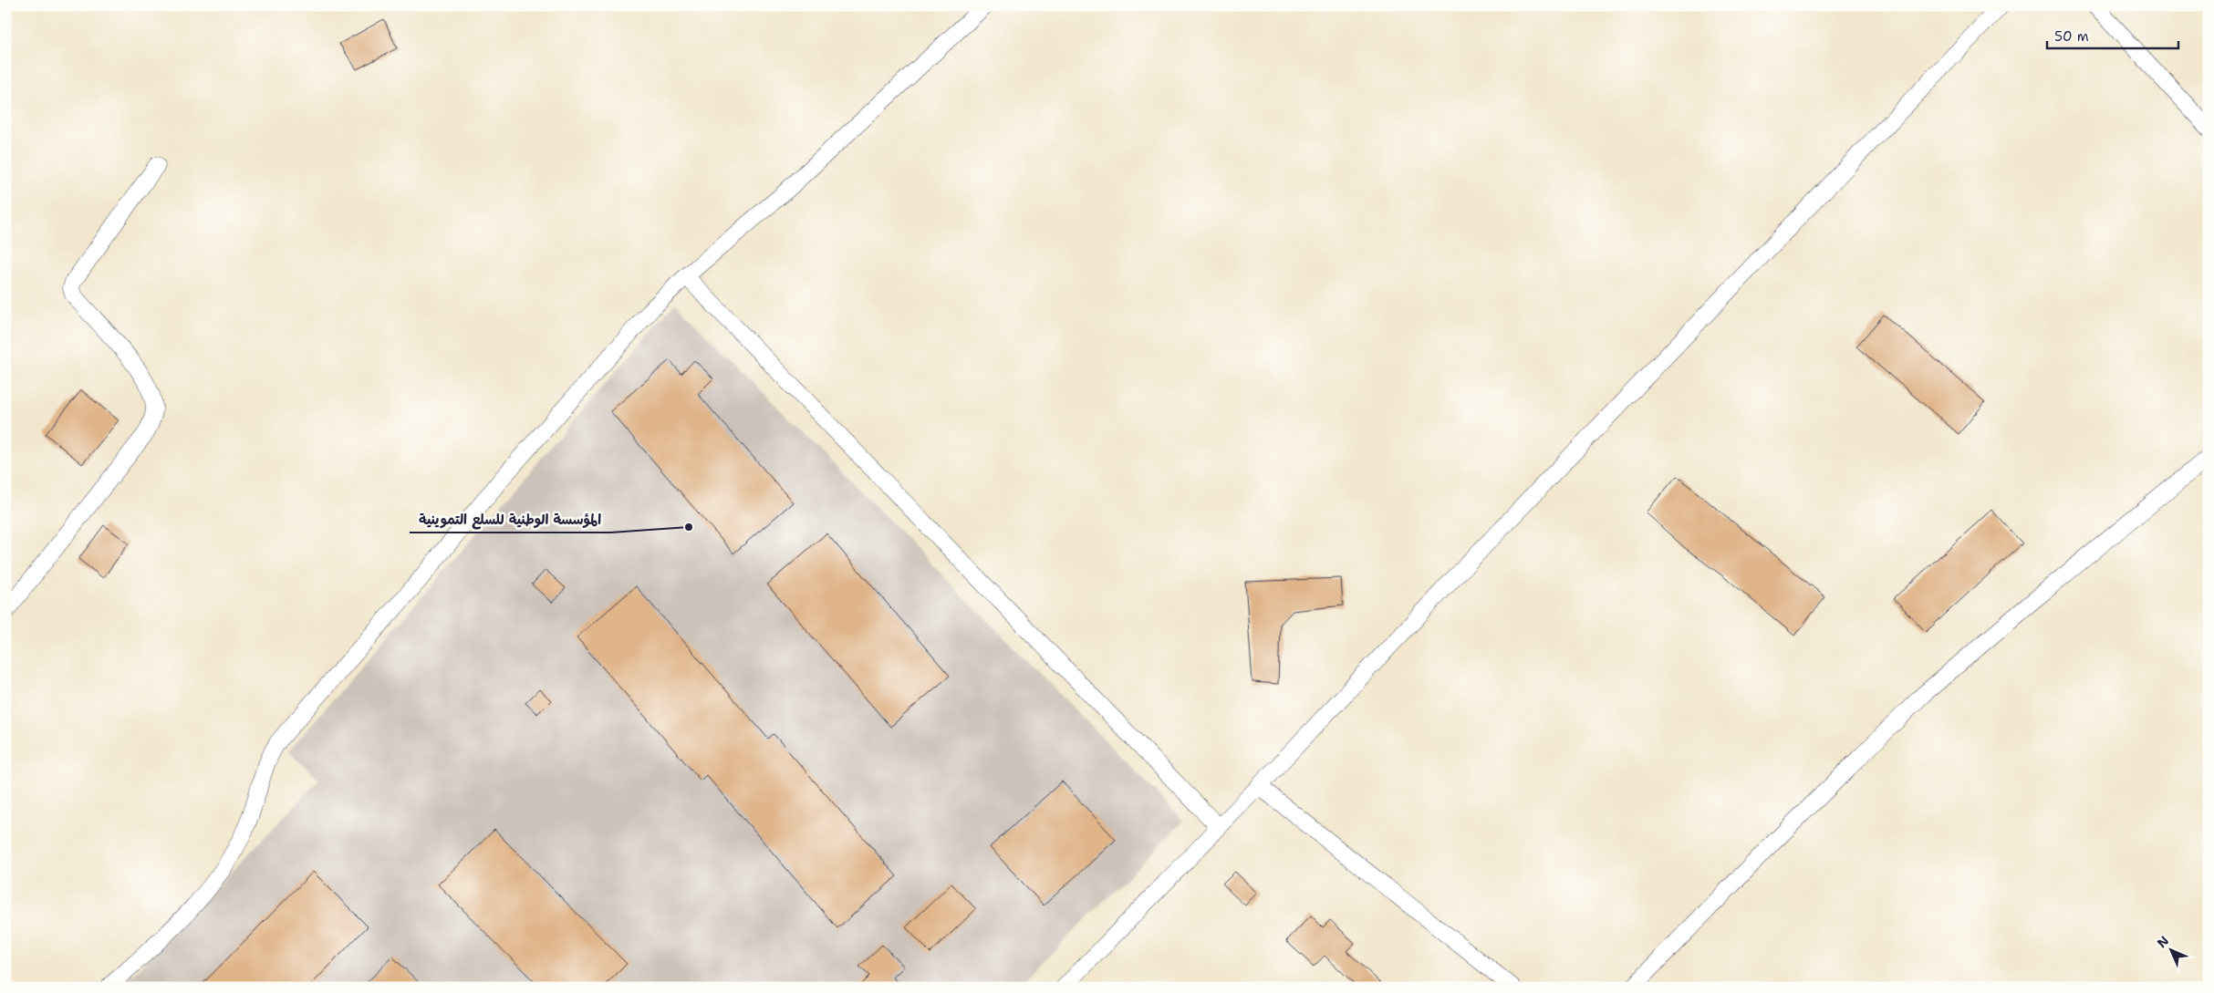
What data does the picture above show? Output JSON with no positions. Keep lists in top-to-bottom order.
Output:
{
  "places": ["المؤسسة الوطنية للسلع التموينية"],
  "scale_bar": "50 m",
  "north": "top left"
}
